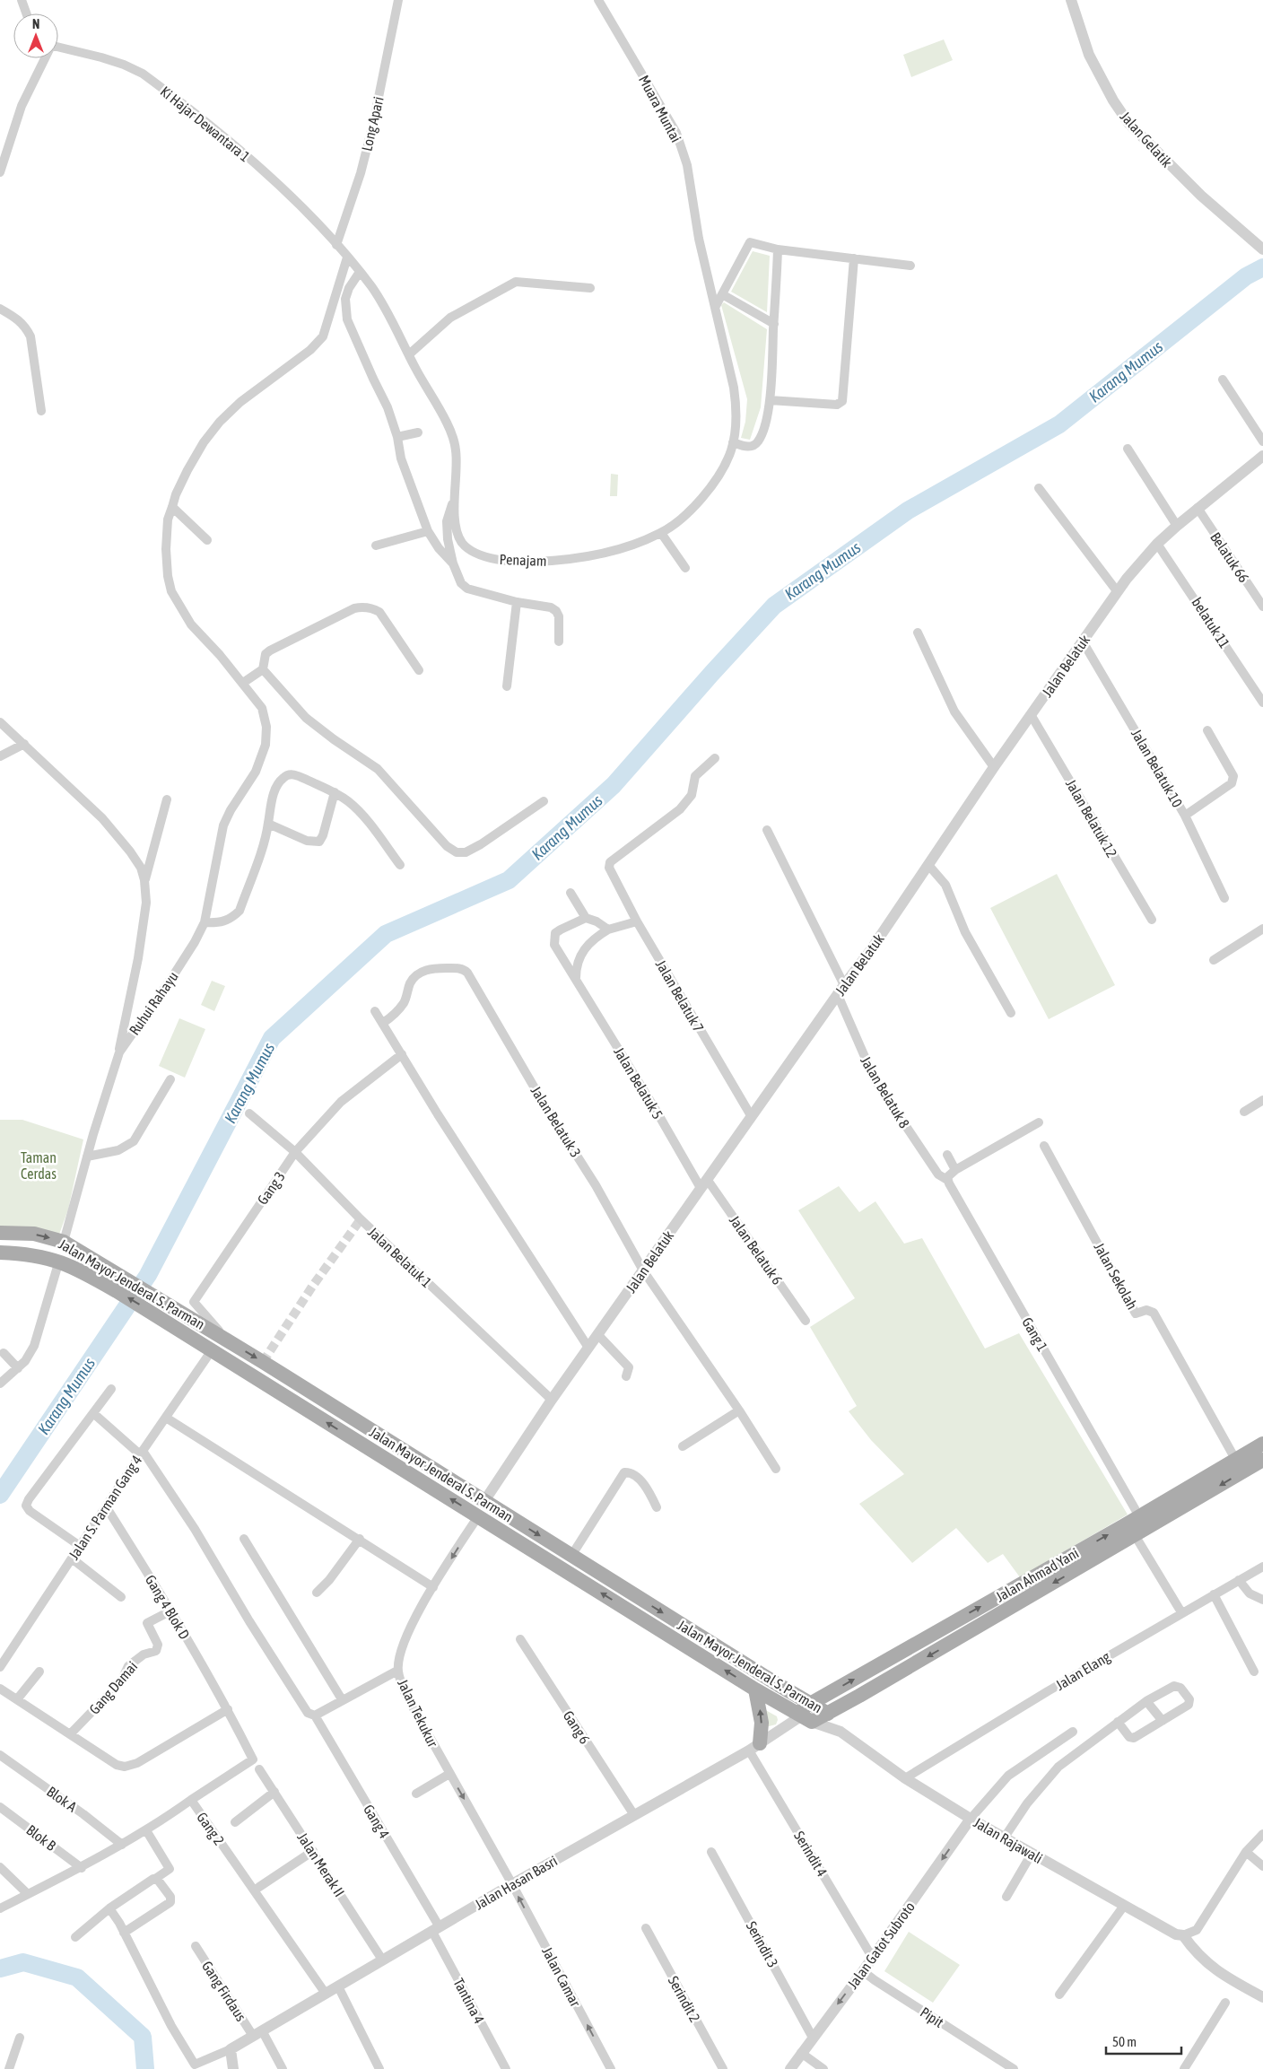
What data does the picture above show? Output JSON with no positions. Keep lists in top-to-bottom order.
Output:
{
  "streets": {
    "main road": ["Jalan Mayor Jenderal S. Parman", "Jalan Ahmad Yani"],
    "street": [
      "Muara Muntai",
      "Ki Hajar Dewantara 1",
      "Long Apari",
      "Jalan Gelatik",
      "Belatuk 66",
      "Penajam",
      "belatuk 11",
      "Jalan Belatuk",
      "Jalan Belatuk 10",
      "Jalan Belatuk 12",
      "Jalan Belatuk 7",
      "Ruhui Rahayu",
      "Jalan Belatuk 5",
      "Jalan Belatuk 8",
      "Jalan Belatuk 3",
      "Gang 3",
      "Jalan Belatuk 6",
      "Jalan Belatuk 1",
      "Jalan Sekolah",
      "Gang 1",
      "Jalan S. Parman Gang 4",
      "Gang 4 Blok D",
      "Jalan Elang",
      "Gang Damai",
      "Jalan Tekukur",
      "Gang 6",
      "Blok A",
      "Gang 4",
      "Gang 2",
      "Blok B",
      "Jalan Rajawali",
      "Serindit 4",
      "Jalan Merak II",
      "Jalan Hasan Basri",
      "Serindit 3",
      "Jalan Gatot Subroto",
      "Jalan Camar",
      "Gang Firdaus",
      "Serindit 2",
      "Tantina 4",
      "Pipit"
    ]
  },
  "crossings": [
    ["Muara Muntai", "Penajam"],
    ["Ki Hajar Dewantara 1", "Long Apari"],
    ["Ki Hajar Dewantara 1", "Penajam"],
    ["Long Apari", "Penajam"],
    ["Belatuk 66", "Jalan Belatuk"],
    ["Penajam", "Ruhui Rahayu"],
    ["belatuk 11", "Jalan Belatuk"],
    ["Jalan Belatuk", "Jalan Belatuk 10"],
    ["Jalan Belatuk", "Jalan Belatuk 12"],
    ["Jalan Belatuk", "Jalan Belatuk 7"],
    ["Jalan Belatuk", "Jalan Belatuk 5"],
    ["Jalan Belatuk", "Jalan Belatuk 8"],
    ["Jalan Belatuk", "Jalan Belatuk 3"],
    ["Jalan Belatuk", "Jalan Belatuk 6"],
    ["Jalan Belatuk", "Jalan Belatuk 1"],
    ["Jalan Belatuk", "Jalan Mayor Jenderal S. Parman"],
    ["Ruhui Rahayu", "Jalan Mayor Jenderal S. Parman"],
    ["Jalan Belatuk 5", "Jalan Belatuk 6"],
    ["Jalan Belatuk 8", "Gang 1"],
    ["Gang 3", "Jalan Belatuk 1"],
    ["Gang 3", "Jalan Mayor Jenderal S. Parman"],
    ["Jalan Sekolah", "Jalan Ahmad Yani"],
    ["Jalan Mayor Jenderal S. Parman", "Jalan S. Parman Gang 4"],
    ["Jalan Mayor Jenderal S. Parman", "Jalan Ahmad Yani"],
    ["Jalan Mayor Jenderal S. Parman", "Jalan Tekukur"],
    ["Jalan Mayor Jenderal S. Parman", "Jalan Rajawali"],
    ["Jalan Mayor Jenderal S. Parman", "Jalan Hasan Basri"],
    ["Gang 1", "Jalan Ahmad Yani"],
    ["Jalan S. Parman Gang 4", "Gang 4 Blok D"],
    ["Jalan S. Parman Gang 4", "Gang 4"],
    ["Jalan Ahmad Yani", "Jalan Hasan Basri"],
    ["Gang 4 Blok D", "Gang Damai"],
    ["Gang 4 Blok D", "Gang 2"],
    ["Jalan Elang", "Jalan Rajawali"],
    ["Jalan Tekukur", "Jalan Hasan Basri"],
    ["Jalan Tekukur", "Jalan Camar"],
    ["Gang 6", "Jalan Hasan Basri"],
    ["Blok A", "Gang 2"],
    ["Gang 4", "Jalan Hasan Basri"],
    ["Gang 4", "Tantina 4"],
    ["Gang 2", "Blok B"],
    ["Gang 2", "Jalan Hasan Basri"],
    ["Jalan Rajawali", "Jalan Gatot Subroto"],
    ["Serindit 4", "Jalan Hasan Basri"],
    ["Serindit 4", "Jalan Gatot Subroto"],
    ["Jalan Merak II", "Jalan Hasan Basri"],
    ["Jalan Hasan Basri", "Jalan Camar"],
    ["Jalan Hasan Basri", "Gang Firdaus"],
    ["Jalan Hasan Basri", "Tantina 4"],
    ["Serindit 3", "Jalan Gatot Subroto"],
    ["Jalan Gatot Subroto", "Pipit"]
  ],
  "one_way": ["Jalan Tekukur", "Jalan Gatot Subroto", "Jalan Camar"],
  "water": ["Karang Mumus"],
  "parks": ["Taman Cerdas"],
  "scale_bar": "50 m",
  "north": "top"
}
